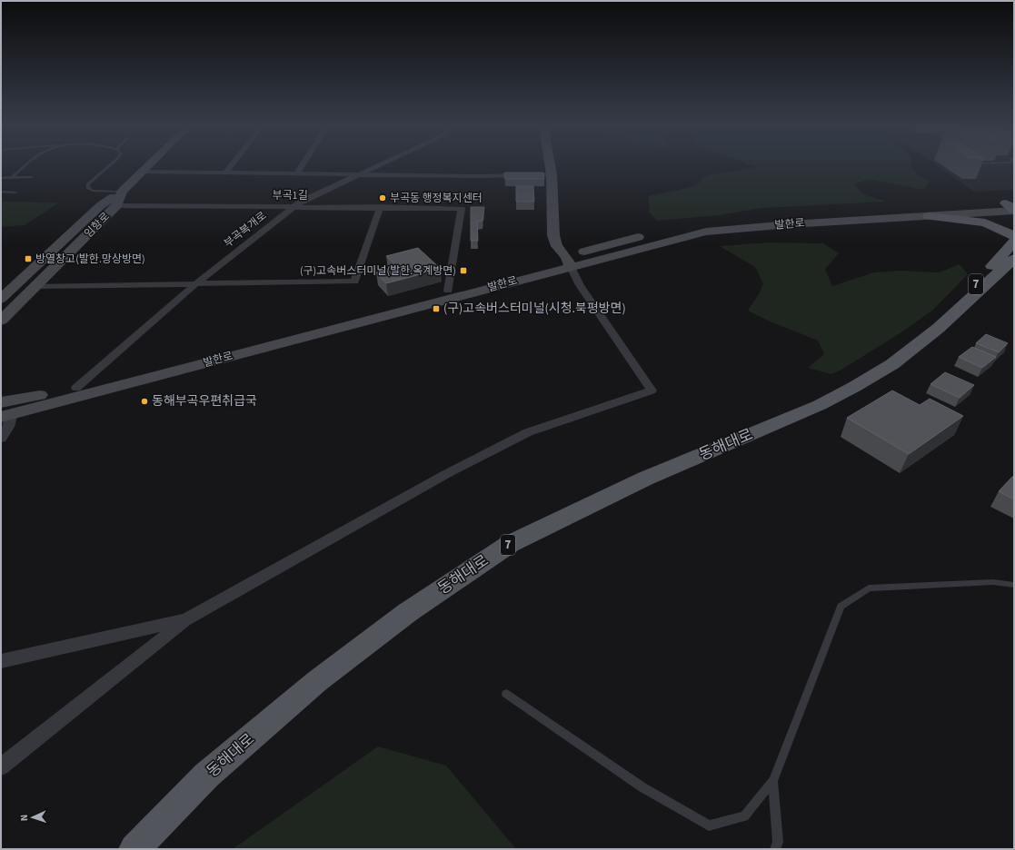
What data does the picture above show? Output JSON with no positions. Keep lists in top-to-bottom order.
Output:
{
  "streets": {
    "main road": ["7", "동해대로"],
    "street": [
      "부곡1길",
      "발한로",
      "임항로",
      "부곡복개로"
    ]
  },
  "crossings": [
    ["부곡1길", "발한로"],
    ["부곡1길", "임항로"],
    ["부곡1길", "부곡복개로"],
    ["발한로", "부곡복개로"]
  ],
  "places": {
    "other": ["부곡동 행정복지센터", "동해부곡우편취급국"],
    "transit": ["방열창고(발한.망상방면)", "(구)고속버스터미널(발한.옥계방면)", "(구)고속버스터미널(시청.북평방면)"]
  },
  "north": "left"
}
